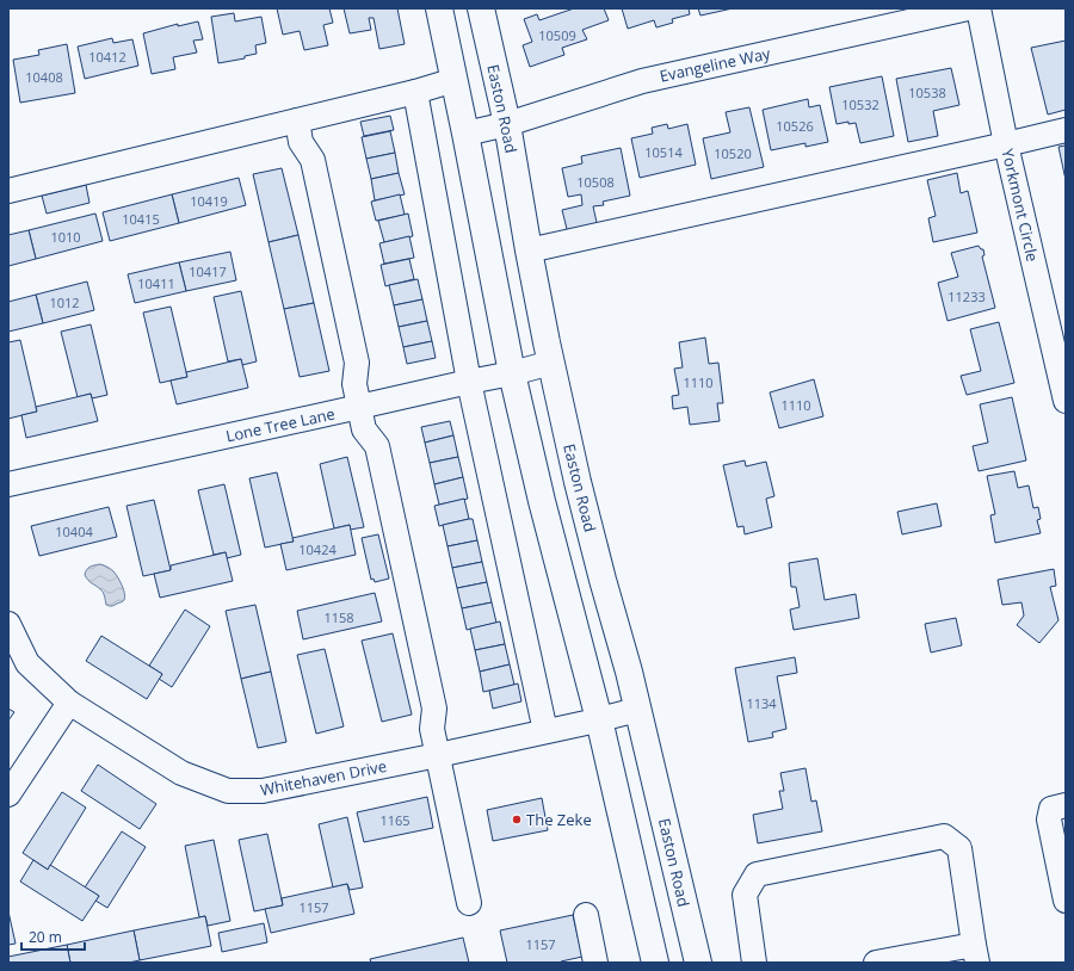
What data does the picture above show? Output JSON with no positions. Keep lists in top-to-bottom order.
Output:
{
  "streets": {
    "main road": ["Easton Road"],
    "street": [
      "Evangeline Way",
      "Yorkmont Circle",
      "Lone Tree Lane",
      "Whitehaven Drive"
    ]
  },
  "crossings": [
    ["Evangeline Way", "Easton Road"],
    ["Easton Road", "Lone Tree Lane"],
    ["Easton Road", "Whitehaven Drive"]
  ],
  "places": ["The Zeke"],
  "house_numbers": [
    "10509",
    "10412",
    "10408",
    "10538",
    "10532",
    "10526",
    "10514",
    "10520",
    "10508",
    "10419",
    "10415",
    "1010",
    "10417",
    "10411",
    "11233",
    "1012",
    "1110",
    "1110",
    "10404",
    "10424",
    "1158",
    "1134",
    "1165",
    "1157",
    "1157"
  ],
  "scale_bar": "20 m"
}
